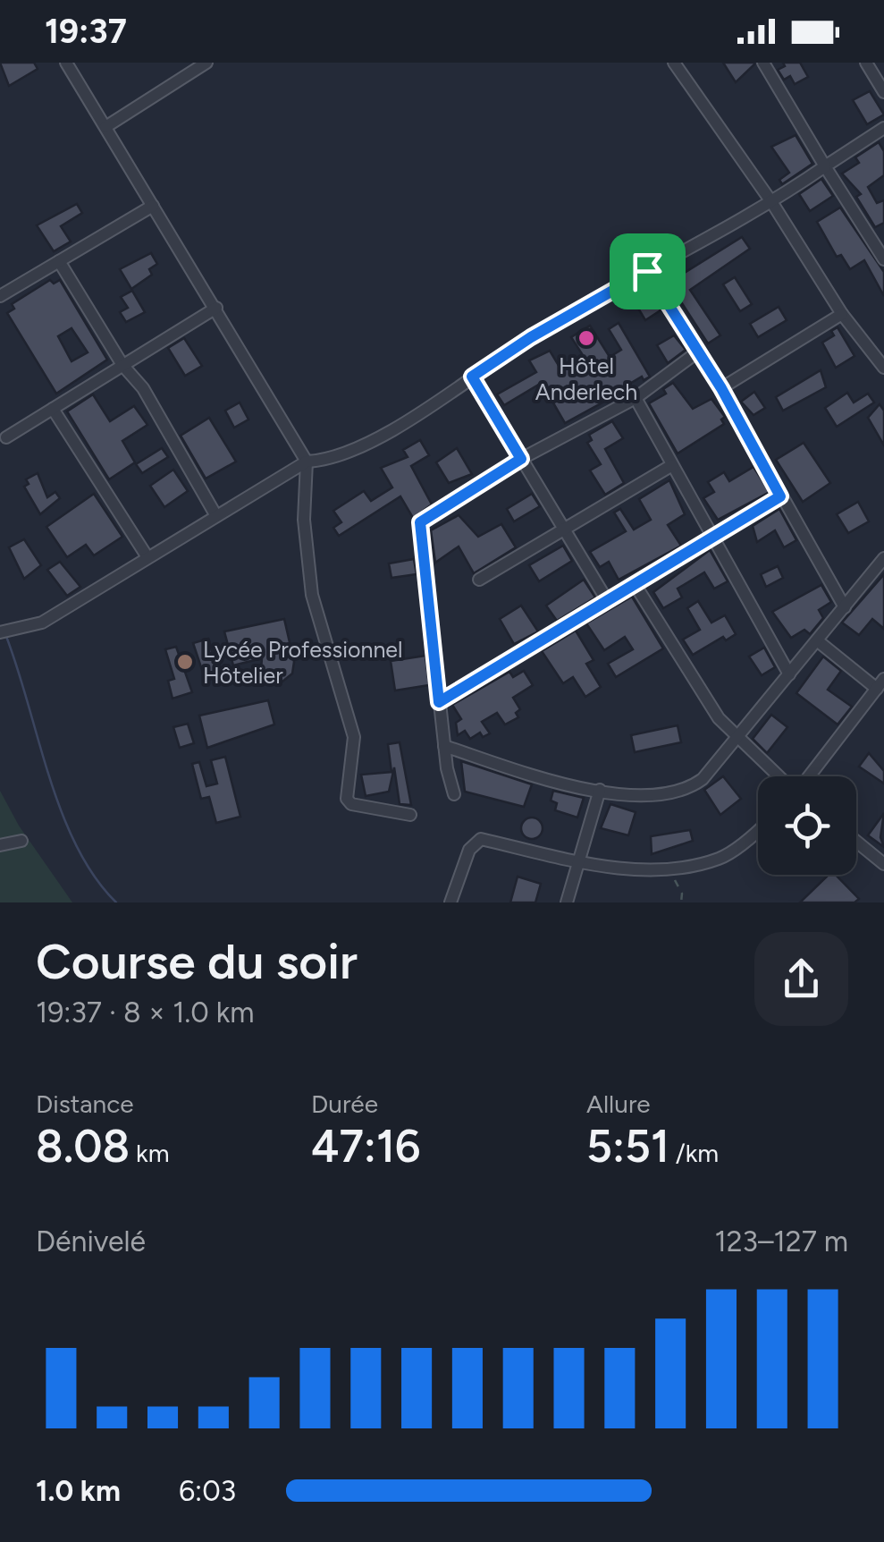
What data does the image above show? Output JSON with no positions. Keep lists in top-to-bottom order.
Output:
{
  "places": ["Hôtel Anderlech", "Lycée Professionnel Hôtelier"],
  "page": {
    "status": "19:37",
    "heading": ["Course du soir", "19:37 · 8 × 1.0 km"],
    "stats": [
      ["Distance", "8.08 km"],
      ["Durée", "47:16"],
      ["Allure", "5:51 /km"]
    ],
    "chart": ["Dénivelé", "123–127 m"],
    "list": [
      {
        "name": "1.0 km",
        "note": "6:03"
      }
    ]
  }
}
